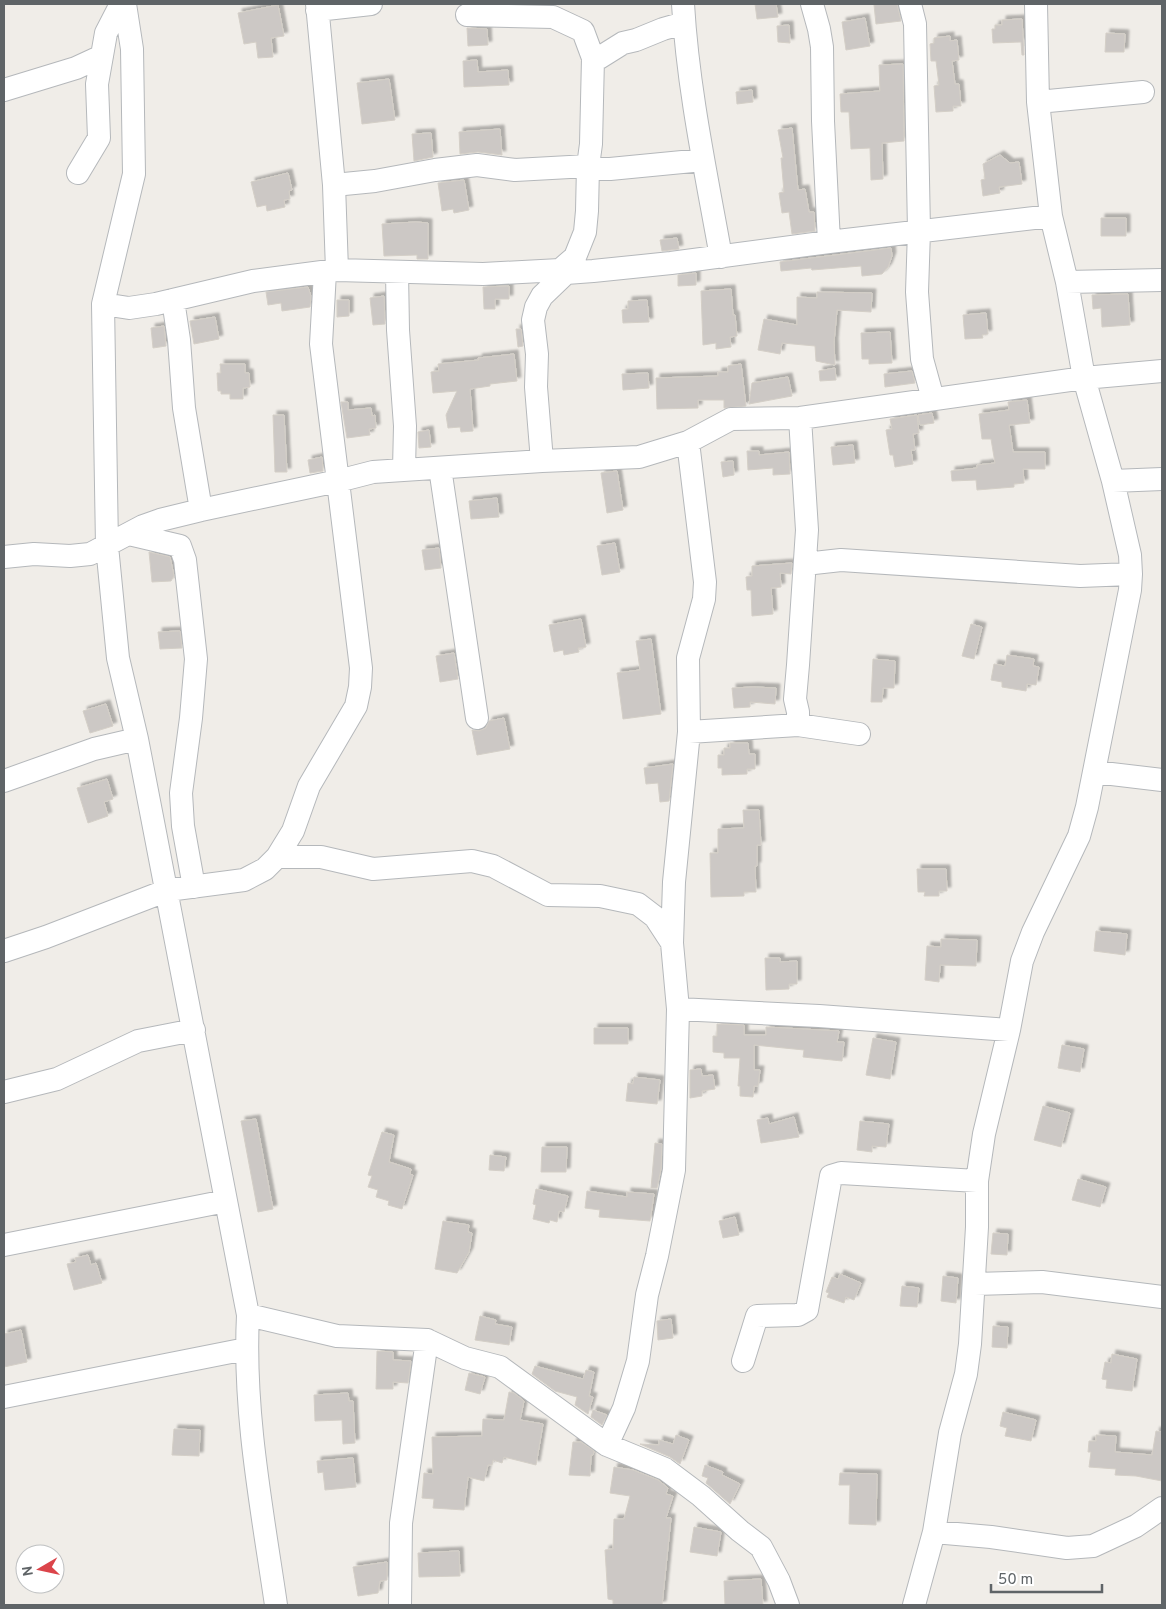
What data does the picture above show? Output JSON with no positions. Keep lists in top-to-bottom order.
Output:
{
  "scale_bar": "50 m",
  "north": "left"
}
